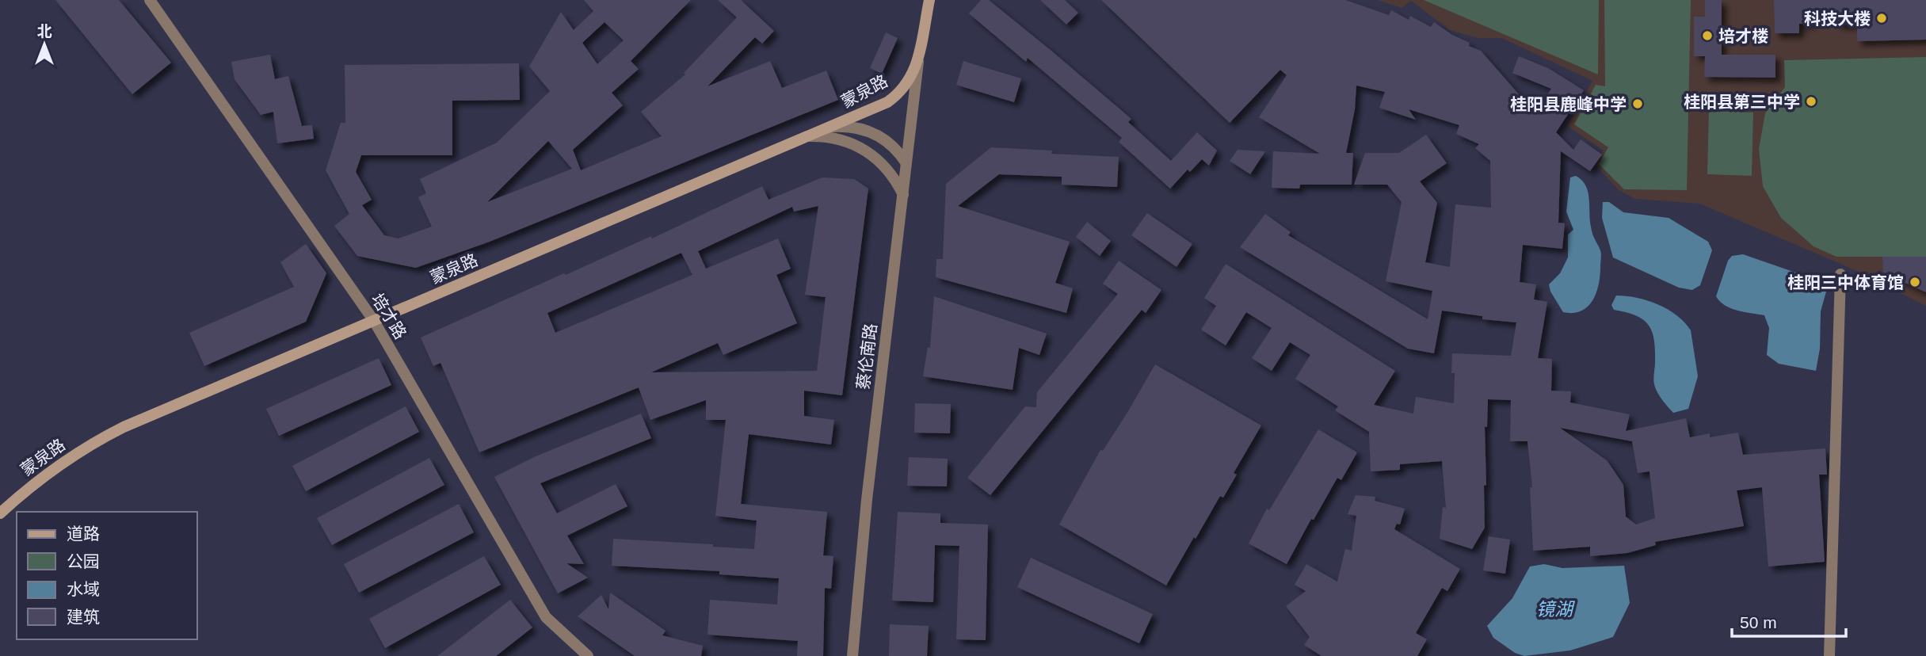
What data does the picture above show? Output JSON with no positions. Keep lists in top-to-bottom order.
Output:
{
  "streets": {
    "main road": ["蒙泉路"],
    "street": ["培才路", "蔡伦南路"]
  },
  "crossings": [
    ["蒙泉路", "培才路"],
    ["蒙泉路", "蔡伦南路"]
  ],
  "water": ["镜湖"],
  "places": [
    "科技大楼",
    "培才楼",
    "桂阳县第三中学",
    "桂阳县鹿峰中学",
    "桂阳三中体育馆"
  ],
  "legend": [
    "道路",
    "公园",
    "水域",
    "建筑"
  ],
  "scale_bar": "50 m",
  "north": "top"
}
